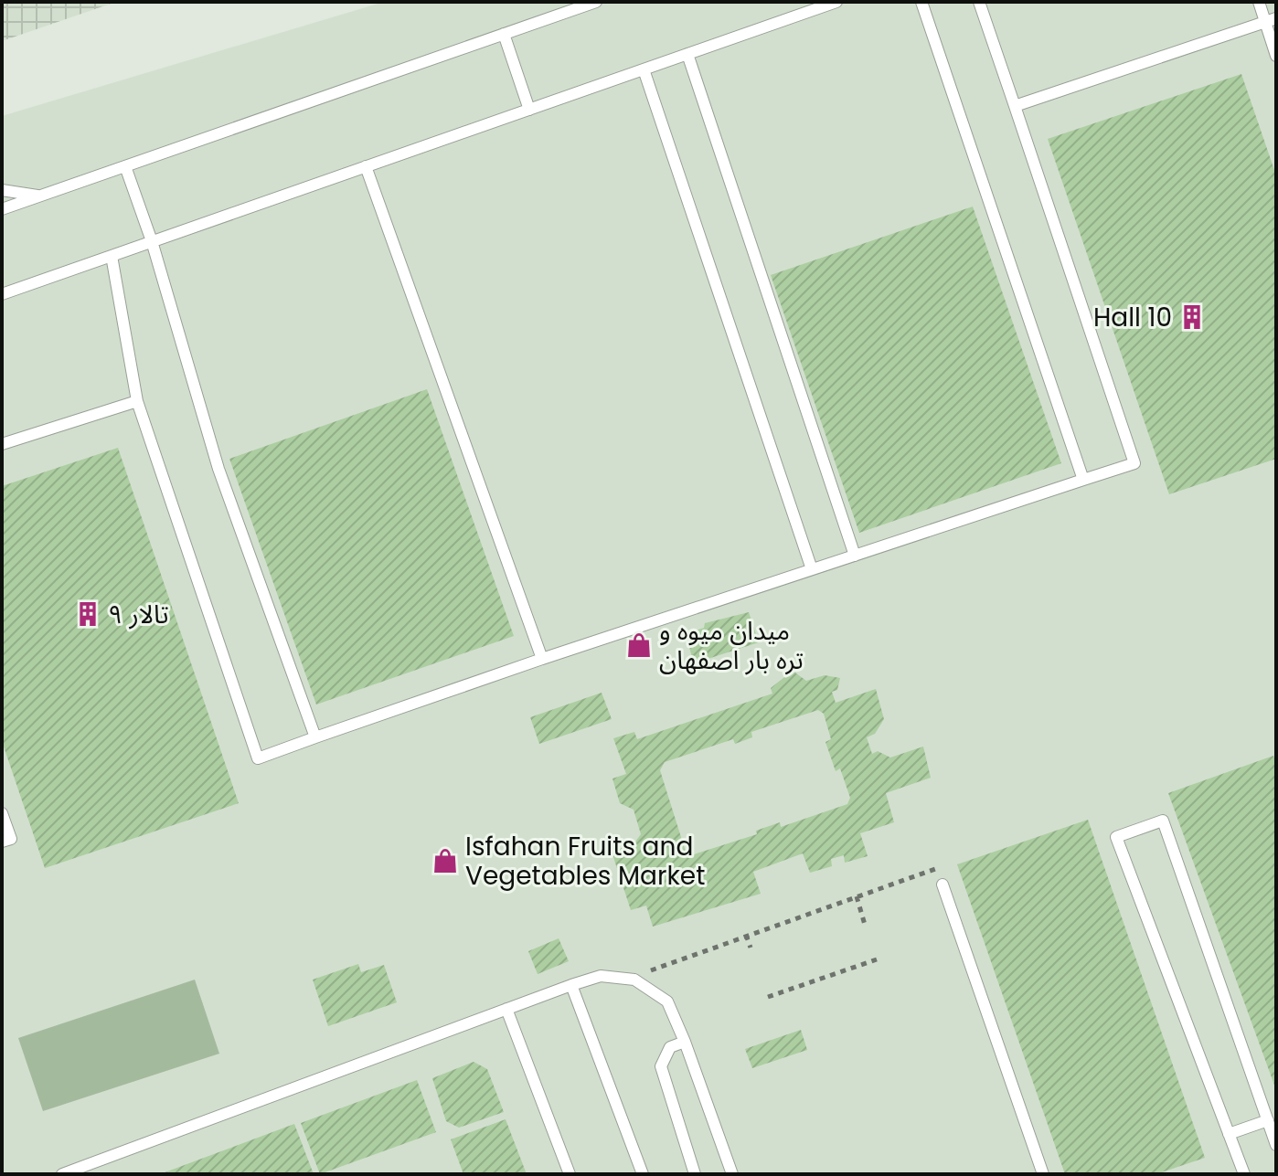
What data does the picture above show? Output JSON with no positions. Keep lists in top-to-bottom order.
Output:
{
  "places": {
    "building": ["Hall 10", "تالار ۹"],
    "shop": ["میدان میوه و تره بار اصفهان", "Isfahan Fruits and Vegetables Market"]
  }
}
